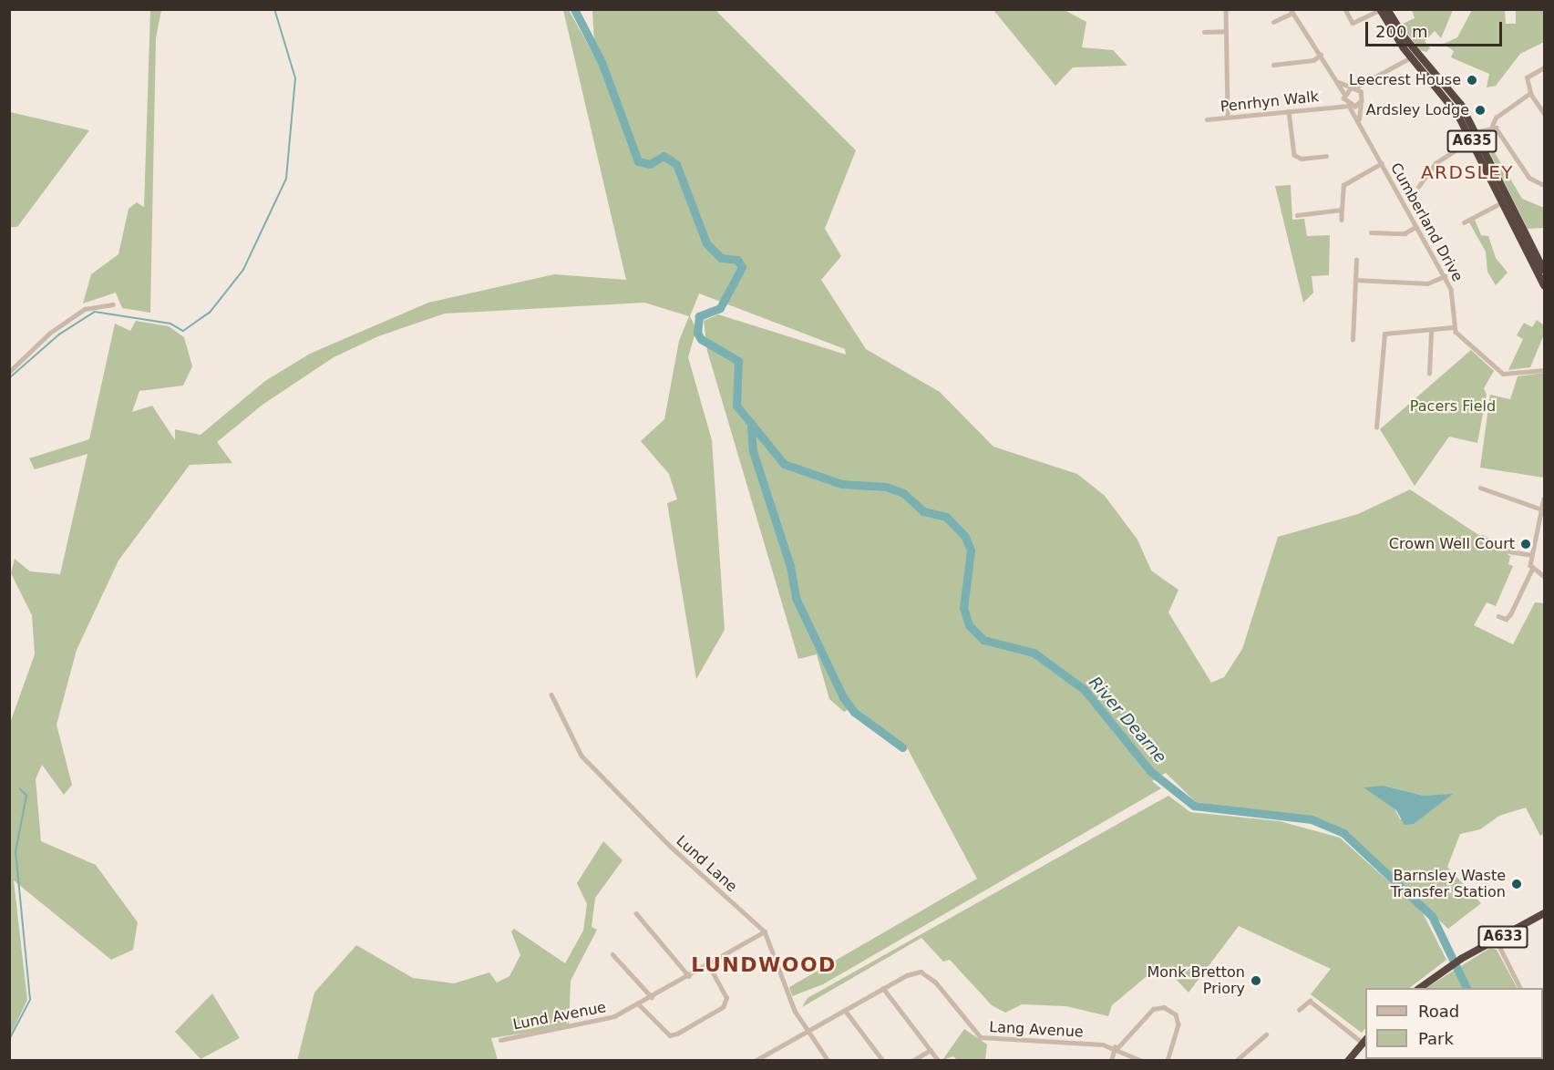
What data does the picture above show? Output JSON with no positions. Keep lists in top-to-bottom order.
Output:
{
  "streets": {
    "highway": ["A635", "A633"],
    "street": [
      "Penrhyn Walk",
      "Cumberland Drive",
      "Lund Lane",
      "Lund Avenue",
      "Lang Avenue"
    ]
  },
  "crossings": [
    ["Penrhyn Walk", "Cumberland Drive"],
    ["Lund Lane", "Lund Avenue"],
    ["Lund Lane", "Lang Avenue"]
  ],
  "districts": ["ARDSLEY", "LUNDWOOD"],
  "water": ["River Dearne"],
  "parks": ["Pacers Field"],
  "places": [
    "Leecrest House",
    "Ardsley Lodge",
    "Crown Well Court",
    "Barnsley Waste Transfer Station",
    "Monk Bretton Priory"
  ],
  "legend": ["Road", "Park"],
  "scale_bar": "200 m"
}
